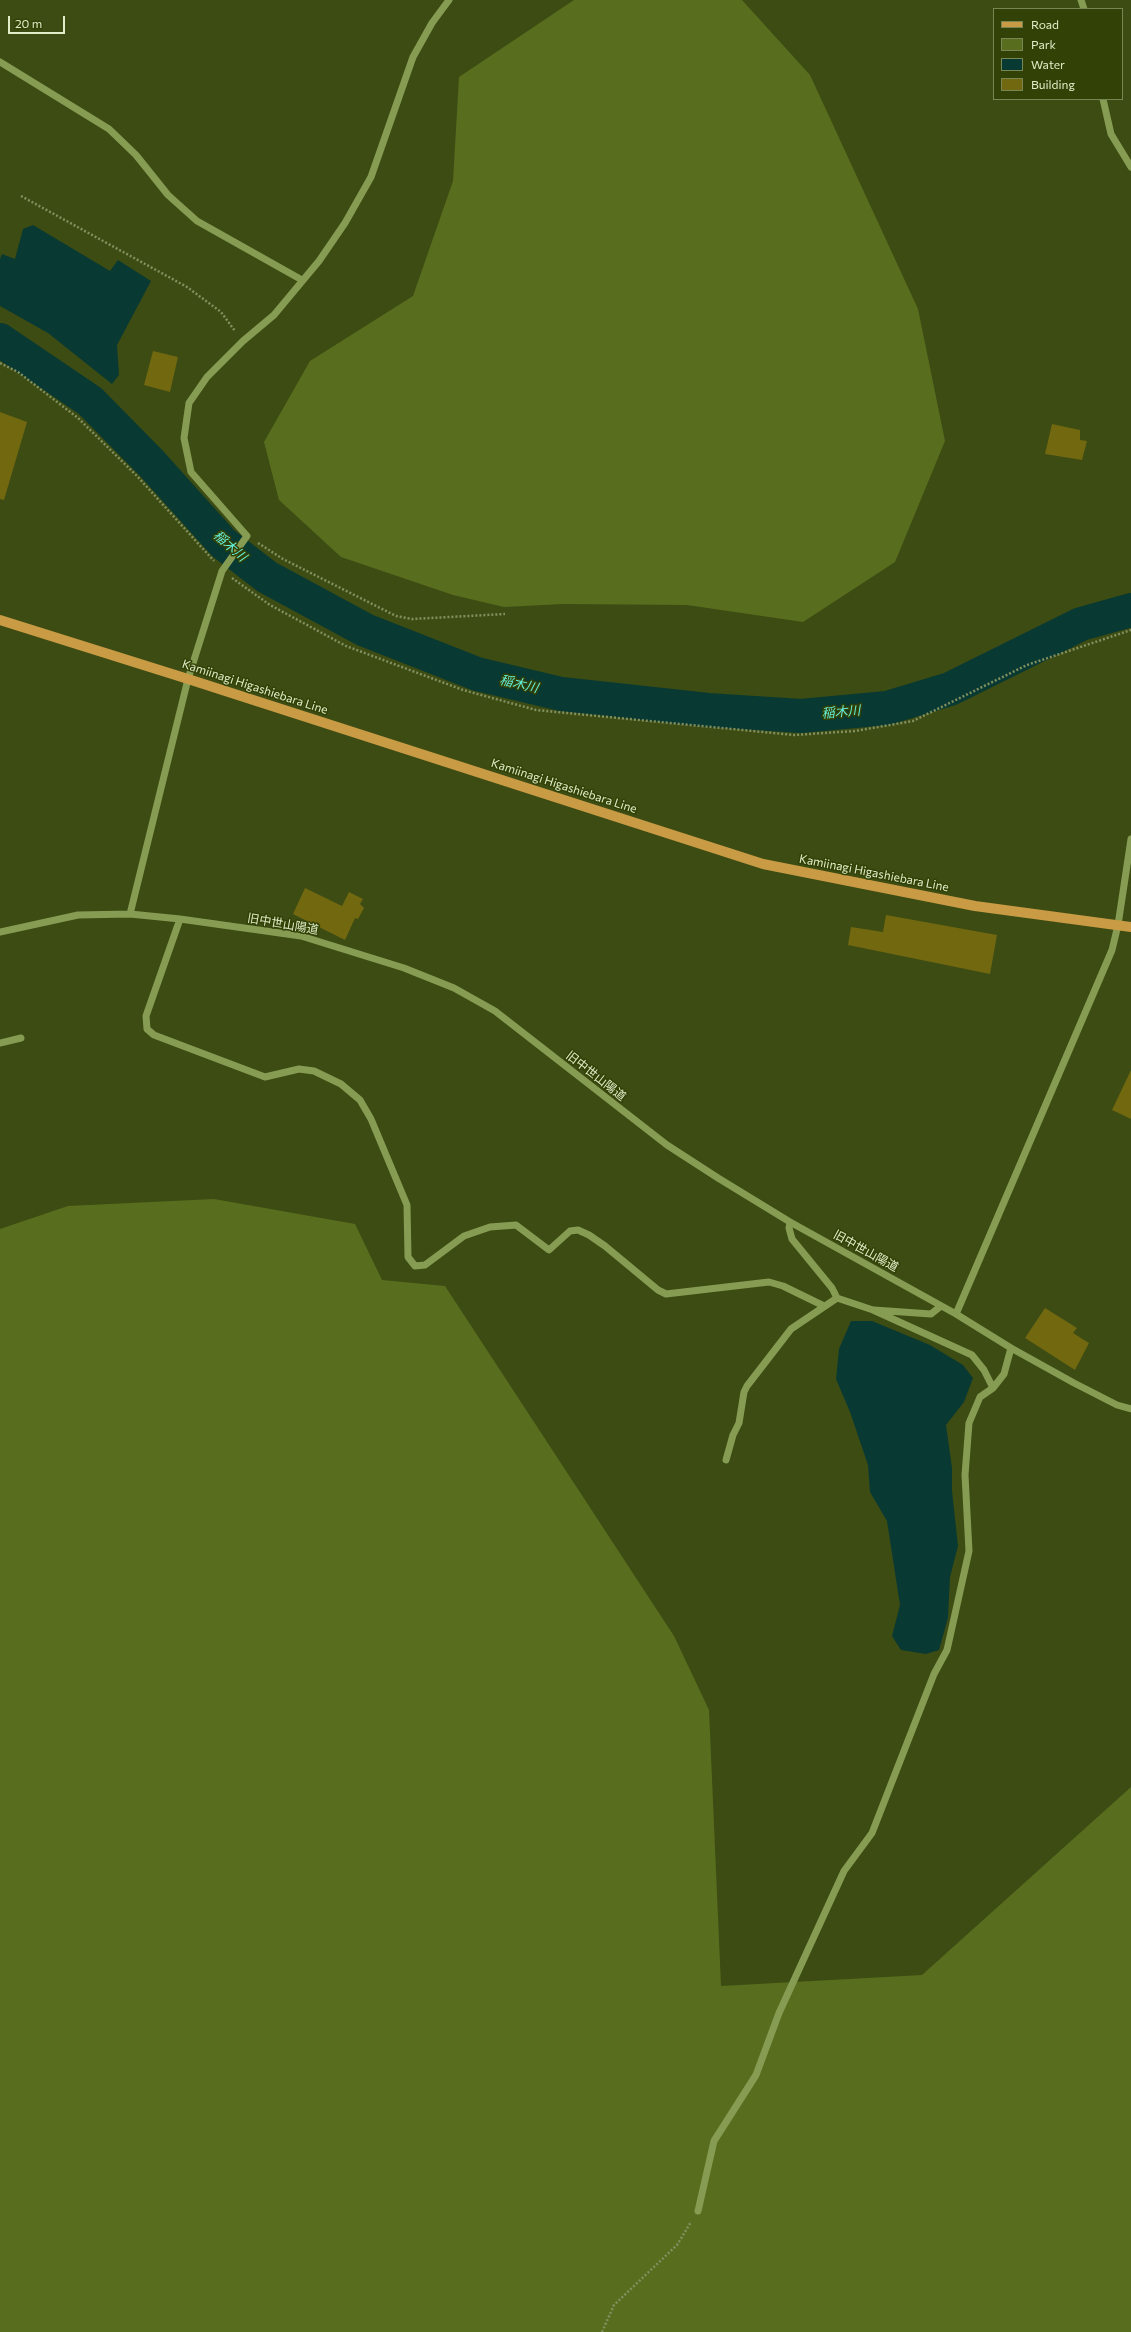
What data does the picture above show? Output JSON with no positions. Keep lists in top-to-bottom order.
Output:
{
  "streets": {
    "main road": ["Kamiinagi Higashiebara Line"],
    "street": ["旧中世山陽道"]
  },
  "water": ["稲木川"],
  "legend": [
    "Road",
    "Park",
    "Water",
    "Building"
  ],
  "scale_bar": "20 m"
}
